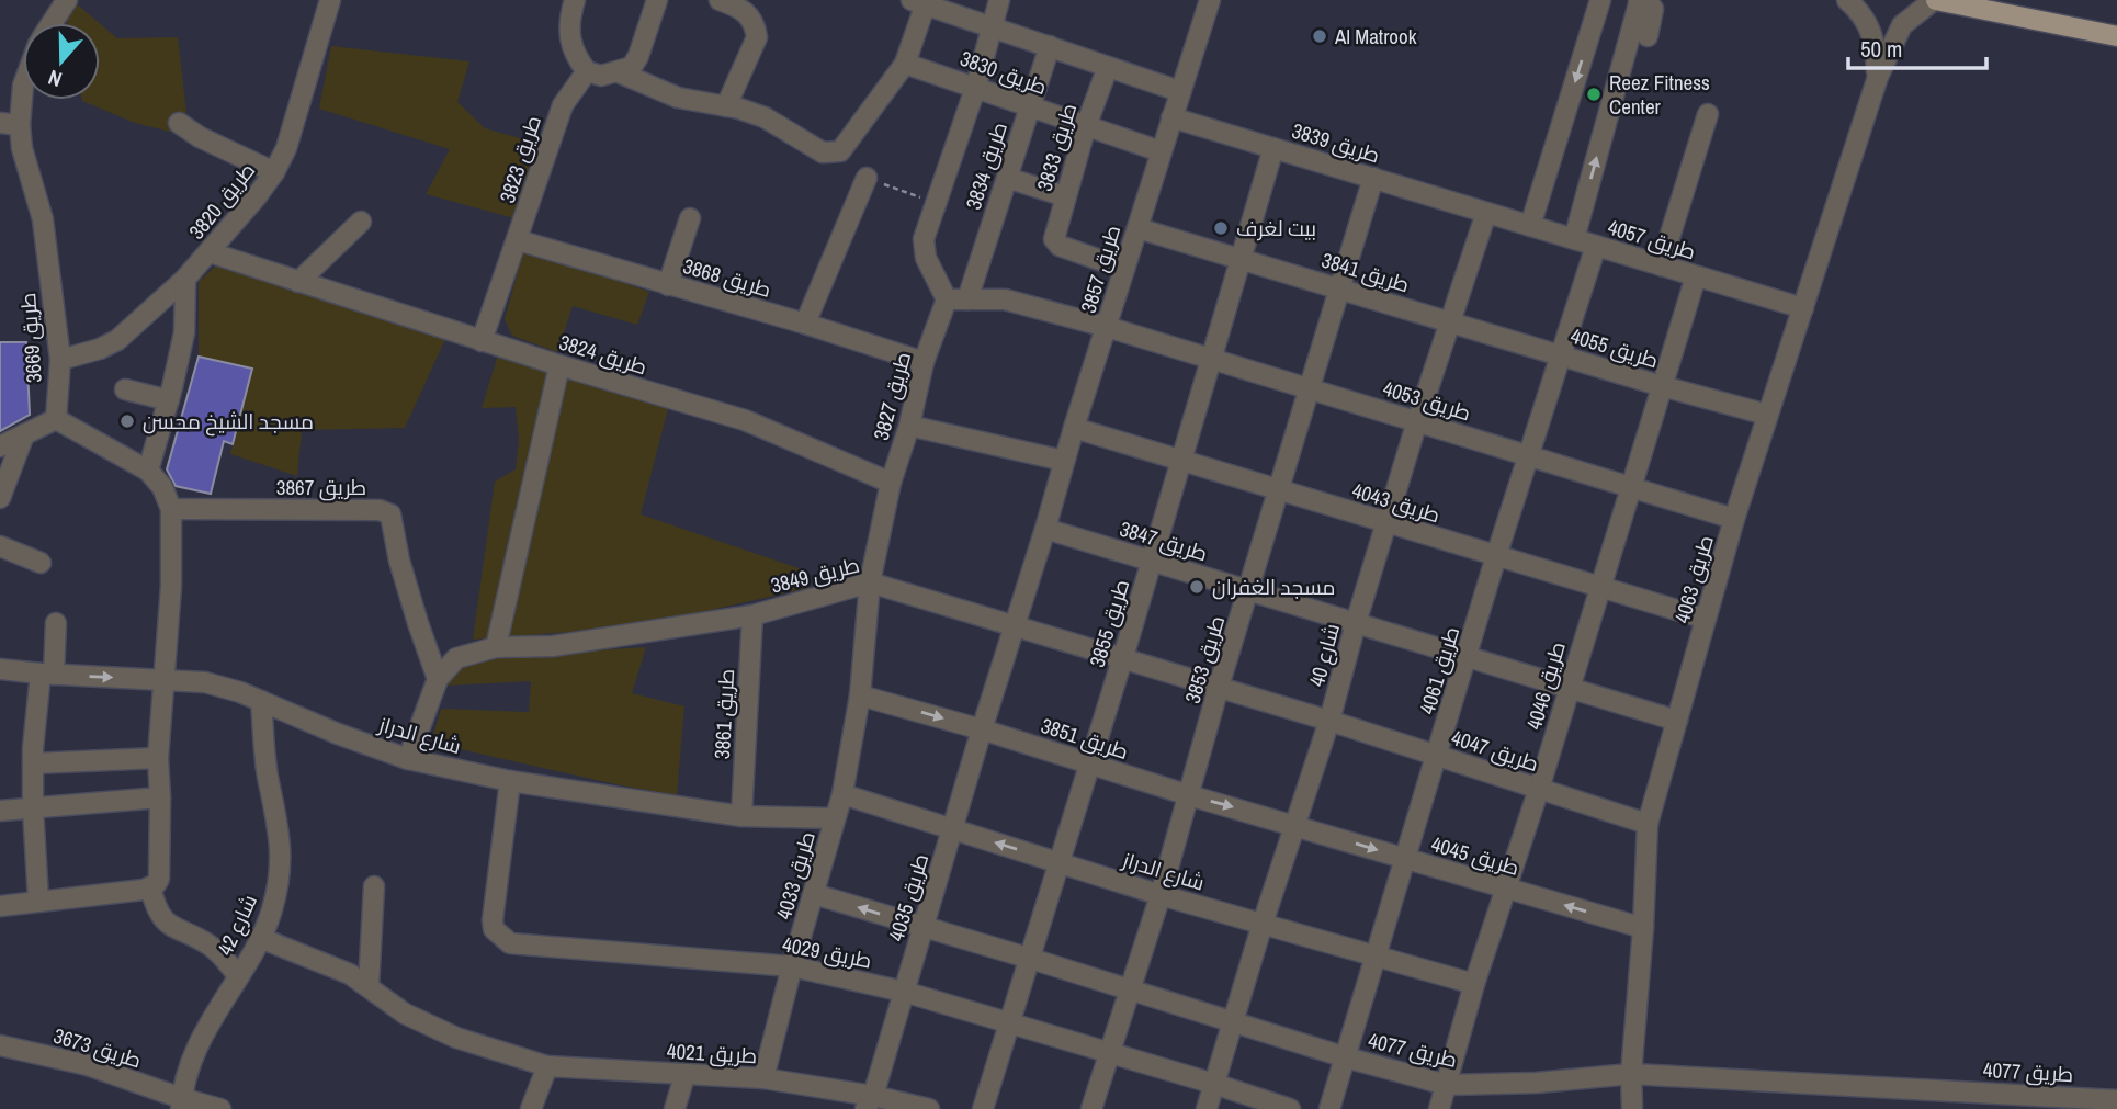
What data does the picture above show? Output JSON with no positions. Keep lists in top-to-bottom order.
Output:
{
  "streets": {
    "street": [
      "طريق 3830",
      "طريق 3839",
      "طريق 3833",
      "طريق 3823",
      "طريق 3834",
      "طريق 3820",
      "طريق 4057",
      "طريق 3857",
      "طريق 3841",
      "طريق 3868",
      "طريق 3669",
      "طريق 4055",
      "طريق 3824",
      "طريق 3827",
      "طريق 4053",
      "طريق 3867",
      "طريق 4043",
      "طريق 3847",
      "طريق 3849",
      "طريق 4063",
      "طريق 3855",
      "شارع 40",
      "طريق 3853",
      "طريق 4061",
      "طريق 4046",
      "طريق 3861",
      "شارع الدراز",
      "طريق 3851",
      "طريق 4047",
      "طريق 4045",
      "طريق 4033",
      "طريق 4035",
      "شارع 42",
      "طريق 4029",
      "طريق 3673",
      "طريق 4077",
      "طريق 4021"
    ]
  },
  "crossings": [
    ["طريق 3830", "طريق 3833"],
    ["طريق 3830", "طريق 3834"],
    ["طريق 3830", "طريق 3857"],
    ["طريق 3839", "طريق 4057"],
    ["طريق 3839", "طريق 3857"],
    ["طريق 3839", "طريق 3855"],
    ["طريق 3839", "شارع 40"],
    ["طريق 3839", "طريق 3853"],
    ["طريق 3833", "طريق 3857"],
    ["طريق 3823", "طريق 3868"],
    ["طريق 3823", "طريق 3824"],
    ["طريق 3834", "طريق 4053"],
    ["طريق 3820", "طريق 3669"],
    ["طريق 3820", "طريق 3824"],
    ["طريق 4057", "طريق 4063"],
    ["طريق 4057", "شارع 40"],
    ["طريق 4057", "طريق 4061"],
    ["طريق 4057", "طريق 4046"],
    ["طريق 3857", "طريق 3841"],
    ["طريق 3857", "طريق 4053"],
    ["طريق 3857", "طريق 4043"],
    ["طريق 3857", "طريق 3847"],
    ["طريق 3857", "طريق 3849"],
    ["طريق 3857", "شارع الدراز"],
    ["طريق 3857", "طريق 3851"],
    ["طريق 3857", "طريق 4035"],
    ["طريق 3841", "طريق 4055"],
    ["طريق 3841", "طريق 3855"],
    ["طريق 3841", "شارع 40"],
    ["طريق 3841", "طريق 3853"],
    ["طريق 3868", "طريق 3827"],
    ["طريق 4055", "طريق 4063"],
    ["طريق 4055", "شارع 40"],
    ["طريق 4055", "طريق 4061"],
    ["طريق 4055", "طريق 4046"],
    ["طريق 3824", "طريق 3827"],
    ["طريق 3827", "طريق 4053"],
    ["طريق 3827", "طريق 3849"],
    ["طريق 3827", "شارع الدراز"],
    ["طريق 3827", "طريق 3851"],
    ["طريق 3827", "طريق 4033"],
    ["طريق 4053", "طريق 4063"],
    ["طريق 4053", "طريق 3855"],
    ["طريق 4053", "شارع 40"],
    ["طريق 4053", "طريق 3853"],
    ["طريق 4053", "طريق 4061"],
    ["طريق 4053", "طريق 4046"],
    ["طريق 3867", "طريق 3849"],
    ["طريق 4043", "طريق 4063"],
    ["طريق 4043", "طريق 3855"],
    ["طريق 4043", "شارع 40"],
    ["طريق 4043", "طريق 3853"],
    ["طريق 4043", "طريق 4061"],
    ["طريق 4043", "طريق 4046"],
    ["طريق 3847", "طريق 4063"],
    ["طريق 3847", "طريق 3855"],
    ["طريق 3847", "شارع 40"],
    ["طريق 3847", "طريق 3853"],
    ["طريق 3847", "طريق 4061"],
    ["طريق 3847", "طريق 4046"],
    ["طريق 3849", "طريق 3855"],
    ["طريق 3849", "شارع 40"],
    ["طريق 3849", "طريق 3853"],
    ["طريق 3849", "طريق 3861"],
    ["طريق 3849", "طريق 4047"],
    ["طريق 4063", "طريق 4047"],
    ["طريق 4063", "طريق 4045"],
    ["طريق 4063", "طريق 4077"],
    ["طريق 3855", "شارع الدراز"],
    ["طريق 3855", "طريق 3851"],
    ["طريق 3855", "طريق 4029"],
    ["طريق 3855", "طريق 4077"],
    ["شارع 40", "شارع الدراز"],
    ["شارع 40", "طريق 3851"],
    ["شارع 40", "طريق 4047"],
    ["شارع 40", "طريق 4045"],
    ["شارع 40", "طريق 4029"],
    ["شارع 40", "طريق 4077"],
    ["طريق 3853", "شارع الدراز"],
    ["طريق 3853", "طريق 3851"],
    ["طريق 3853", "طريق 4029"],
    ["طريق 3853", "طريق 4077"],
    ["طريق 4061", "شارع الدراز"],
    ["طريق 4061", "طريق 4047"],
    ["طريق 4061", "طريق 4045"],
    ["طريق 4061", "طريق 4077"],
    ["طريق 4046", "شارع الدراز"],
    ["طريق 4046", "طريق 4047"],
    ["طريق 4046", "طريق 4045"],
    ["طريق 4046", "طريق 4077"],
    ["طريق 3861", "شارع الدراز"],
    ["شارع الدراز", "طريق 4033"],
    ["شارع الدراز", "طريق 4035"],
    ["شارع الدراز", "شارع 42"],
    ["شارع الدراز", "طريق 4029"],
    ["طريق 3851", "طريق 4045"],
    ["طريق 4033", "طريق 4029"],
    ["طريق 4033", "طريق 4077"],
    ["طريق 4033", "طريق 4021"],
    ["طريق 4035", "طريق 4029"],
    ["طريق 4035", "طريق 4077"],
    ["طريق 4035", "طريق 4021"],
    ["شارع 42", "طريق 3673"],
    ["شارع 42", "طريق 4021"]
  ],
  "one_way": ["طريق 3851"],
  "places": [
    "Al Matrook",
    "Reez Fitness Center",
    "بيت لغرف",
    "مسجد الشيخ محسن",
    "مسجد الغفران"
  ],
  "scale_bar": "50 m",
  "north": "bottom"
}
